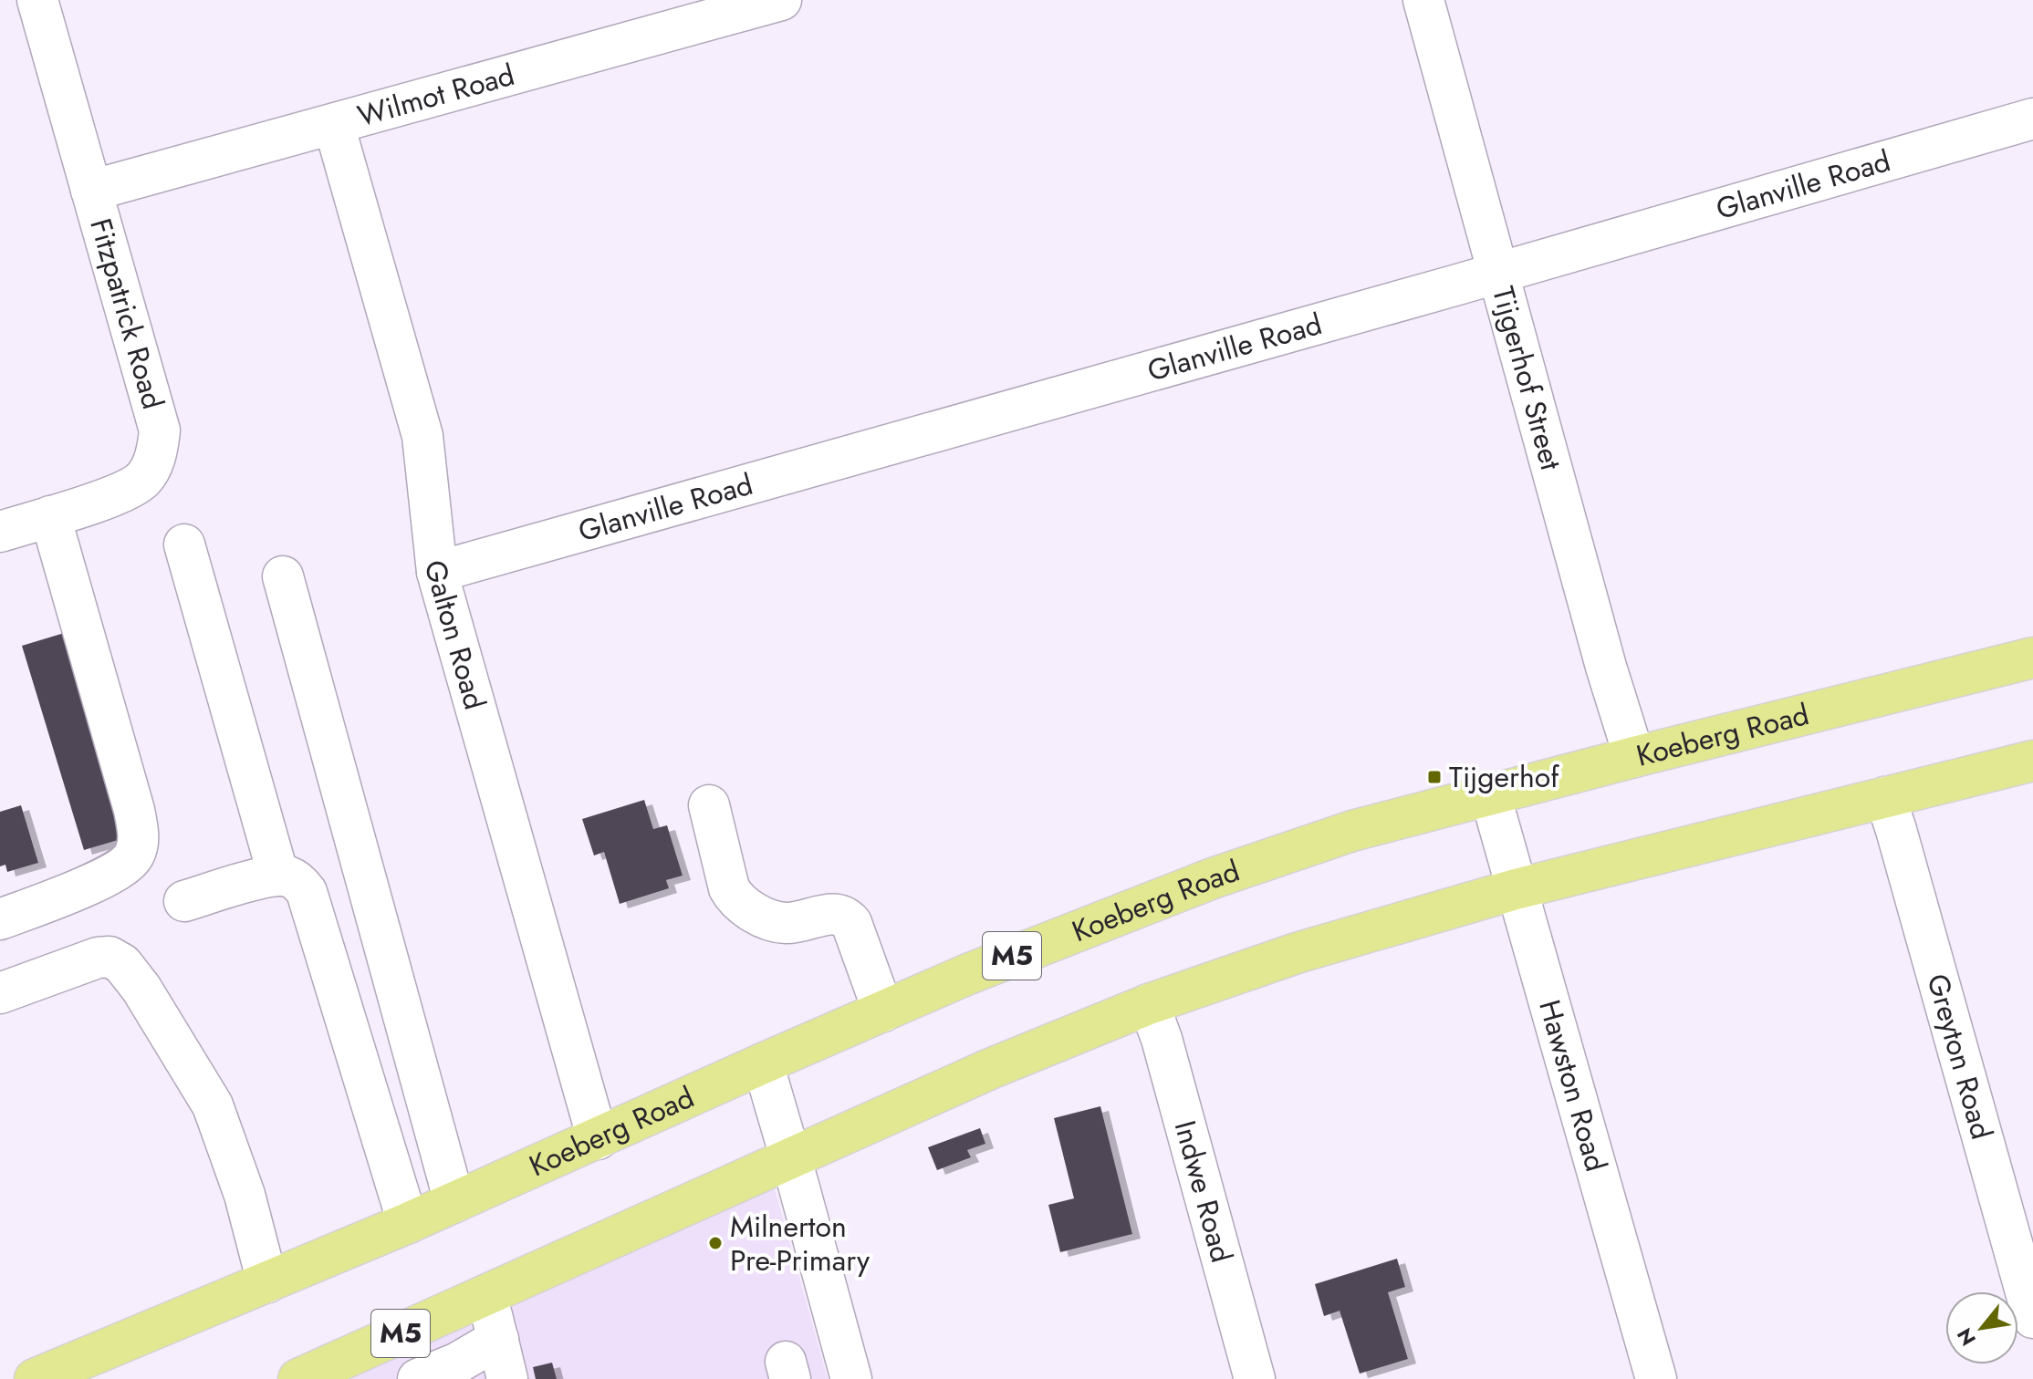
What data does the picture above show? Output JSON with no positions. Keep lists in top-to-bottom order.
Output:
{
  "streets": {
    "main road": ["Koeberg Road", "M5"],
    "street": [
      "Wilmot Road",
      "Glanville Road",
      "Fitzpatrick Road",
      "Tijgerhof Street",
      "Galton Road",
      "Greyton Road",
      "Hawston Road",
      "Indwe Road"
    ]
  },
  "crossings": [
    ["Wilmot Road", "Fitzpatrick Road"],
    ["Wilmot Road", "Galton Road"],
    ["Glanville Road", "Tijgerhof Street"],
    ["Glanville Road", "Galton Road"],
    ["Tijgerhof Street", "Koeberg Road"],
    ["Galton Road", "Koeberg Road"],
    ["Koeberg Road", "Hawston Road"],
    ["M5", "Greyton Road"],
    ["M5", "Hawston Road"],
    ["M5", "Indwe Road"]
  ],
  "places": {
    "transit": ["Tijgerhof"],
    "other": ["Milnerton Pre-Primary"]
  },
  "north": "bottom left"
}
